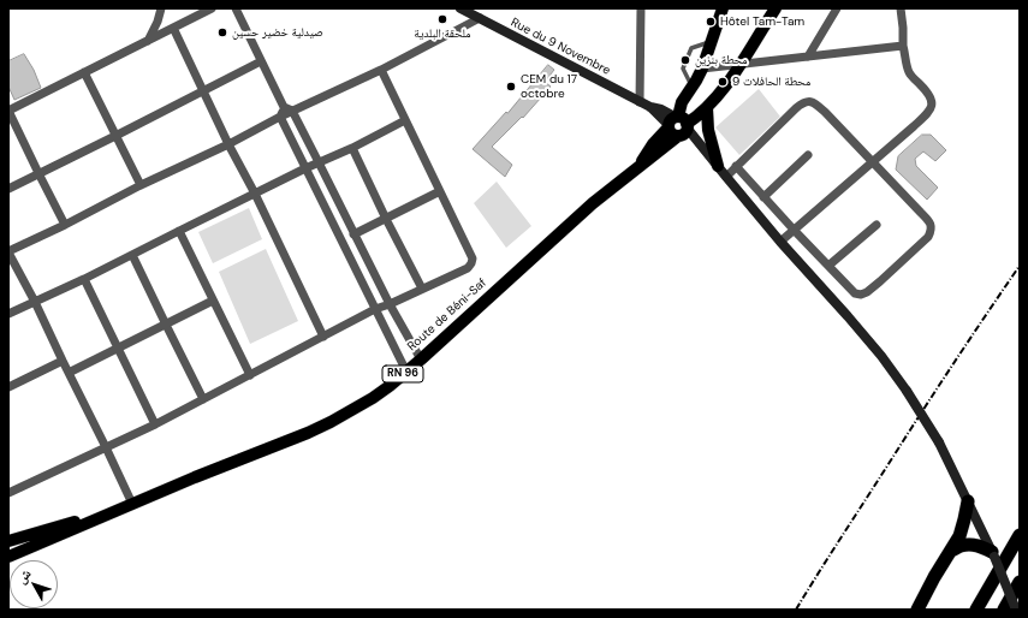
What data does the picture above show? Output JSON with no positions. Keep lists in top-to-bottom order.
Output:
{
  "streets": {
    "main road": ["Rue du 9 Novembre", "Route de Béni-Saf", "RN 96"]
  },
  "crossings": [
    ["Rue du 9 Novembre", "Route de Béni-Saf"],
    ["Rue du 9 Novembre", "RN 96"],
    ["Route de Béni-Saf", "RN 96"]
  ],
  "places": [
    "ملحقة البلدية",
    "Hôtel Tam-Tam",
    "صيدلية خضير حسين",
    "محطة بنزين",
    "محطة الحافلات 9",
    "CEM du 17 octobre"
  ],
  "north": "top left"
}
